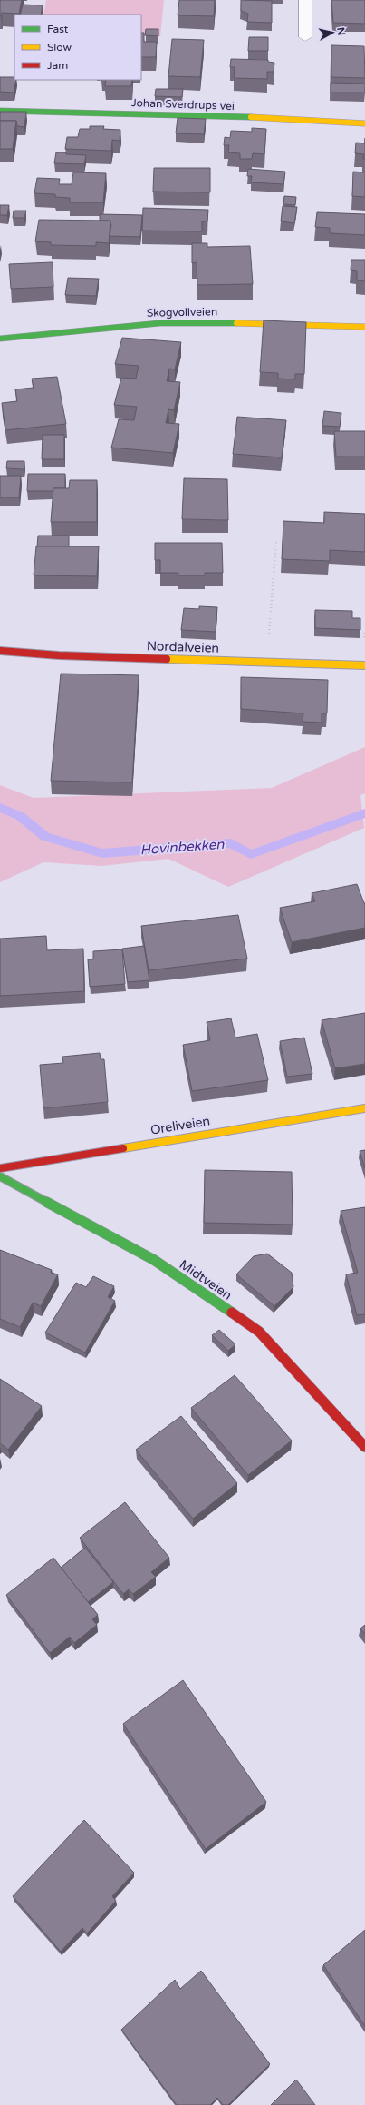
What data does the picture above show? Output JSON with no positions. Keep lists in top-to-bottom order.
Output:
{
  "streets": {
    "street": [
      "Johan Sverdrups vei",
      "Skogvollveien",
      "Nordalveien",
      "Oreliveien",
      "Midtveien"
    ]
  },
  "water": ["Hovinbekken"],
  "legend": ["Fast", "Slow", "Jam"],
  "north": "right"
}
